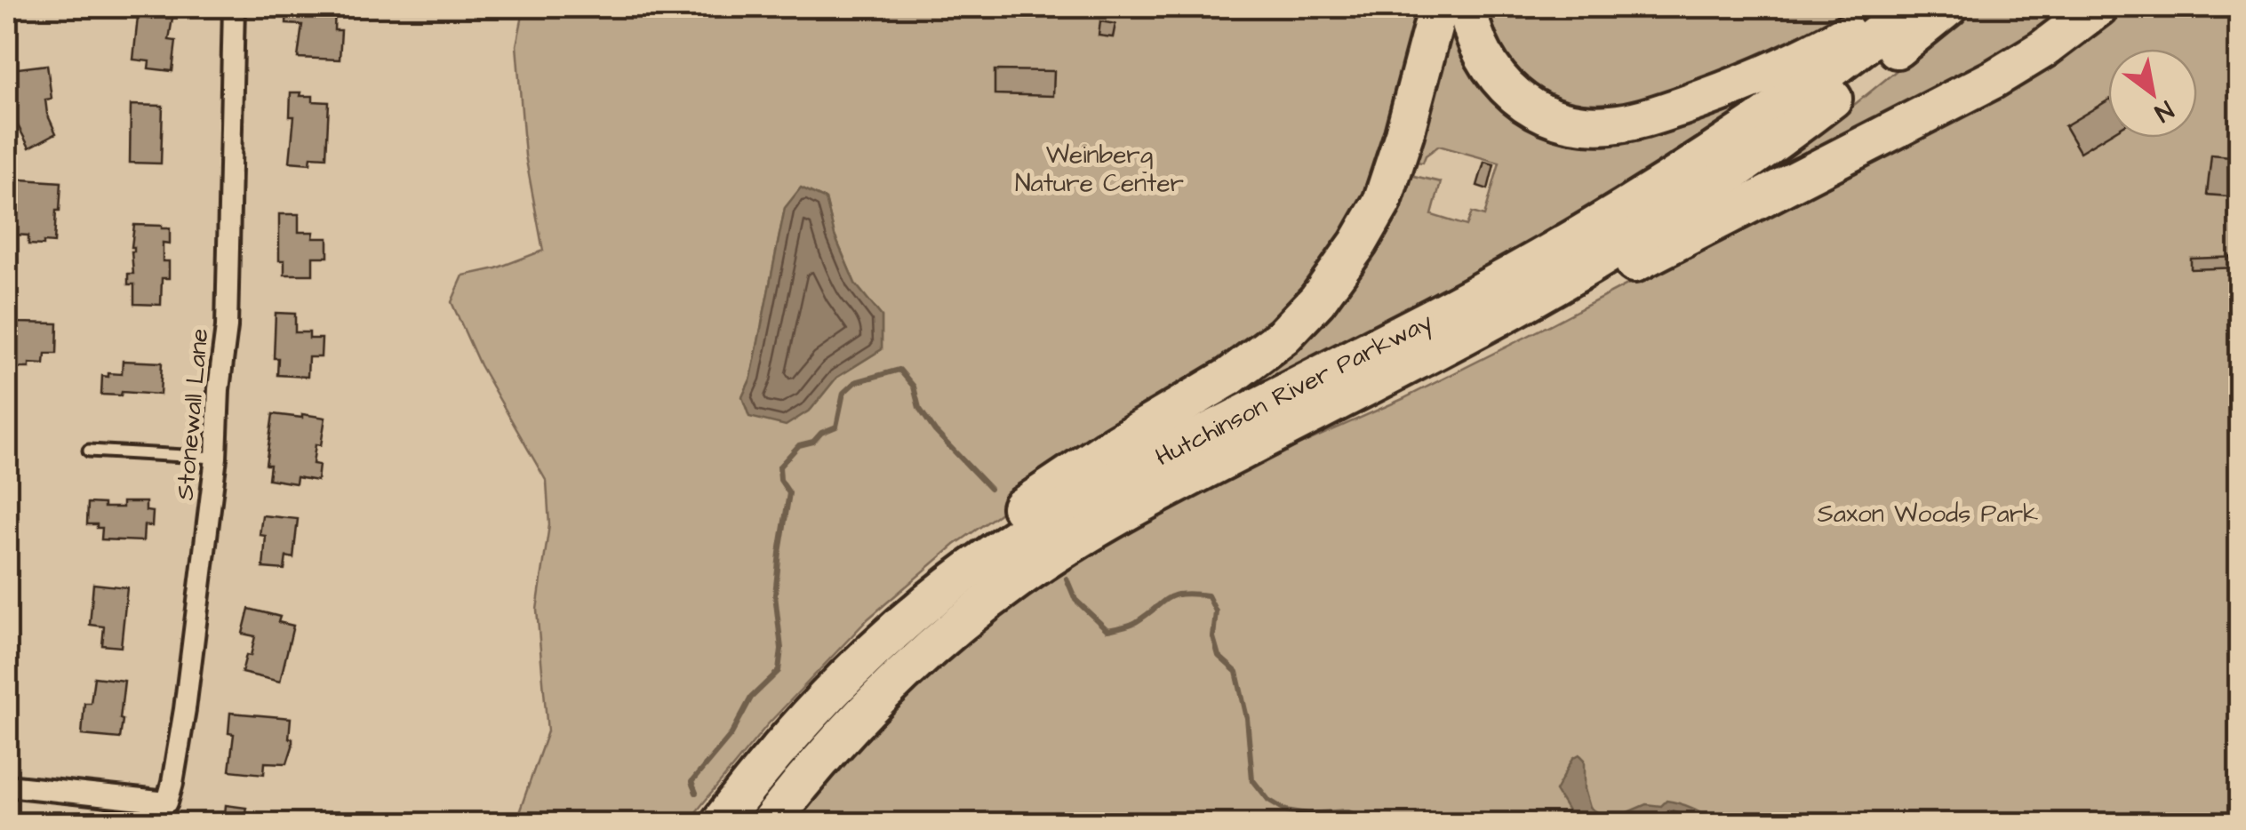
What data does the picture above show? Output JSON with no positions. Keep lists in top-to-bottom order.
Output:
{
  "streets": {
    "highway": ["Hutchinson River Parkway"],
    "street": ["Stonewall Lane"]
  },
  "parks": ["Weinberg Nature Center", "Saxon Woods Park"],
  "north": "bottom right"
}
